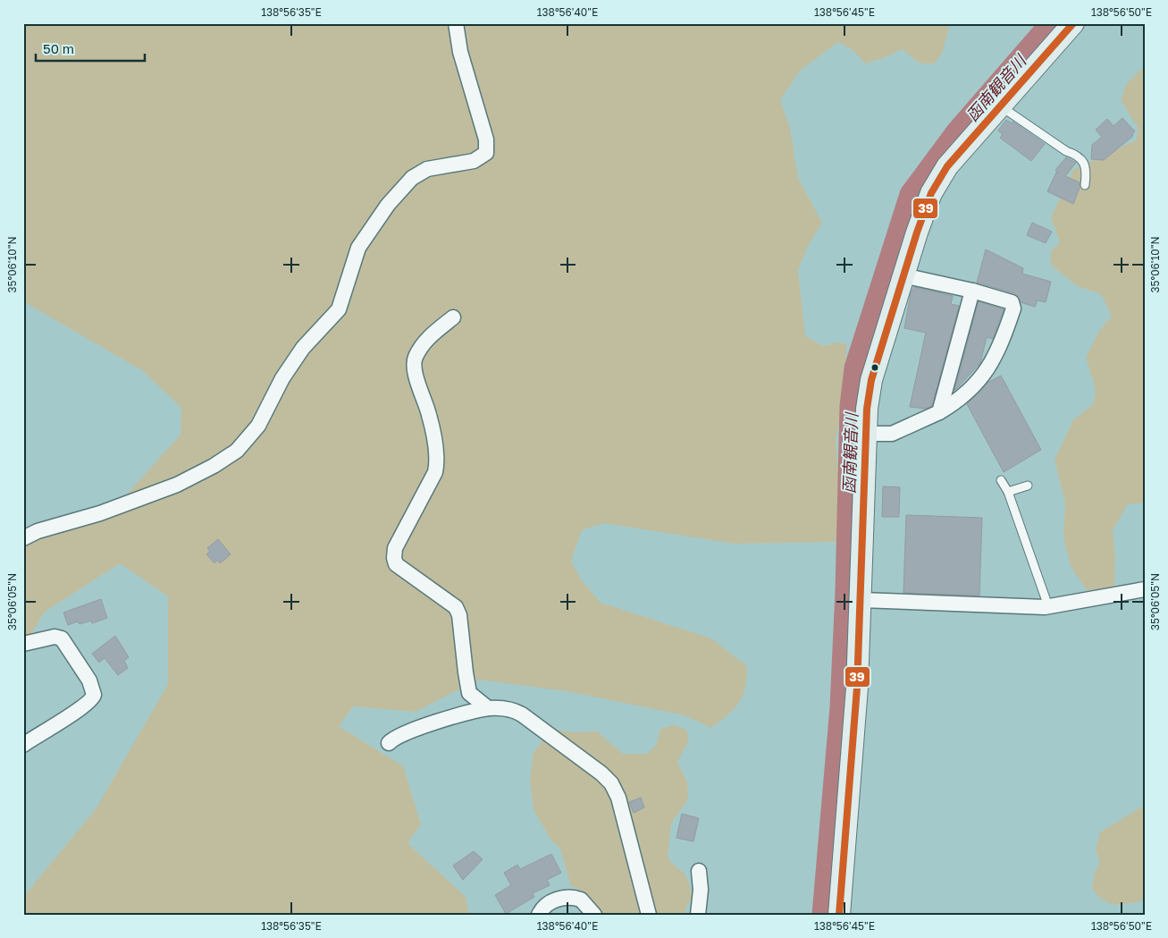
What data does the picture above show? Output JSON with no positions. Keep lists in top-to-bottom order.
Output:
{
  "water": ["函南観音川"],
  "lines": ["transit line 39"],
  "scale_bar": "50 m",
  "coordinates": [
    "138°56'35\"E",
    "138°56'40\"E",
    "138°56'45\"E",
    "138°56'50\"E",
    "35°06'10\"N",
    "35°06'05\"N"
  ]
}
